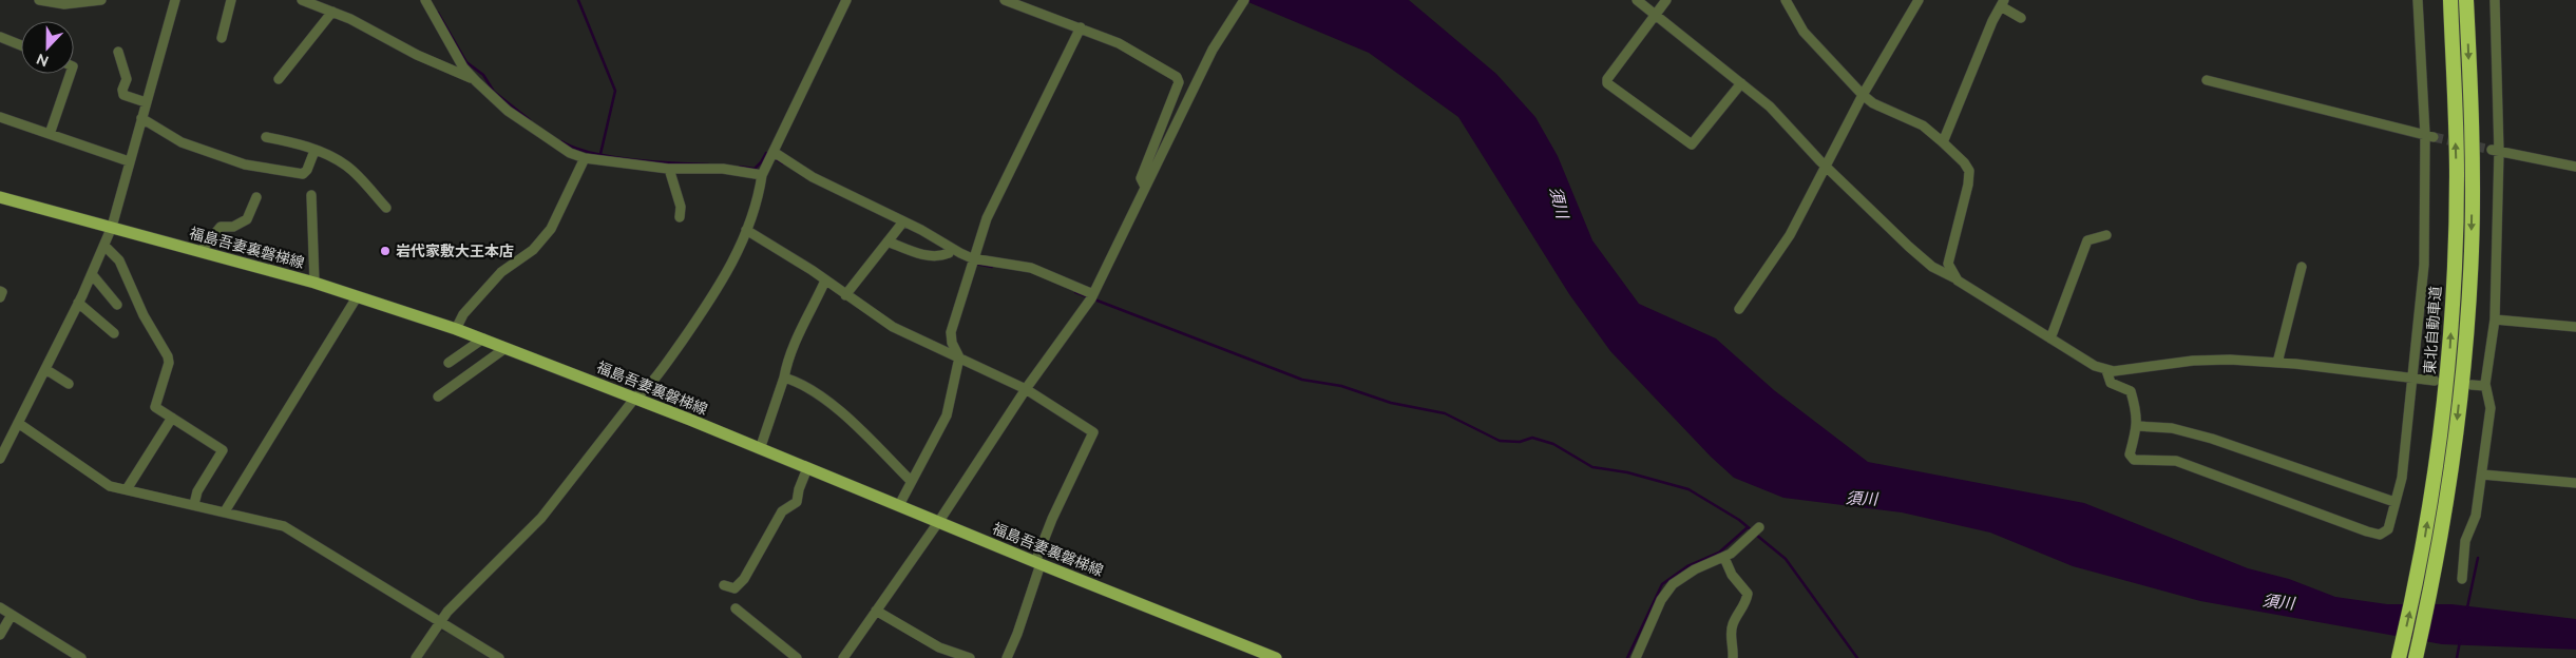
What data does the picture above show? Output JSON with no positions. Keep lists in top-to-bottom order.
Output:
{
  "streets": {
    "highway": ["東北自動車道"],
    "main road": ["福島吾妻裏磐梯線"]
  },
  "water": ["須川"],
  "places": ["岩代家敷大王本店"],
  "north": "bottom"
}
